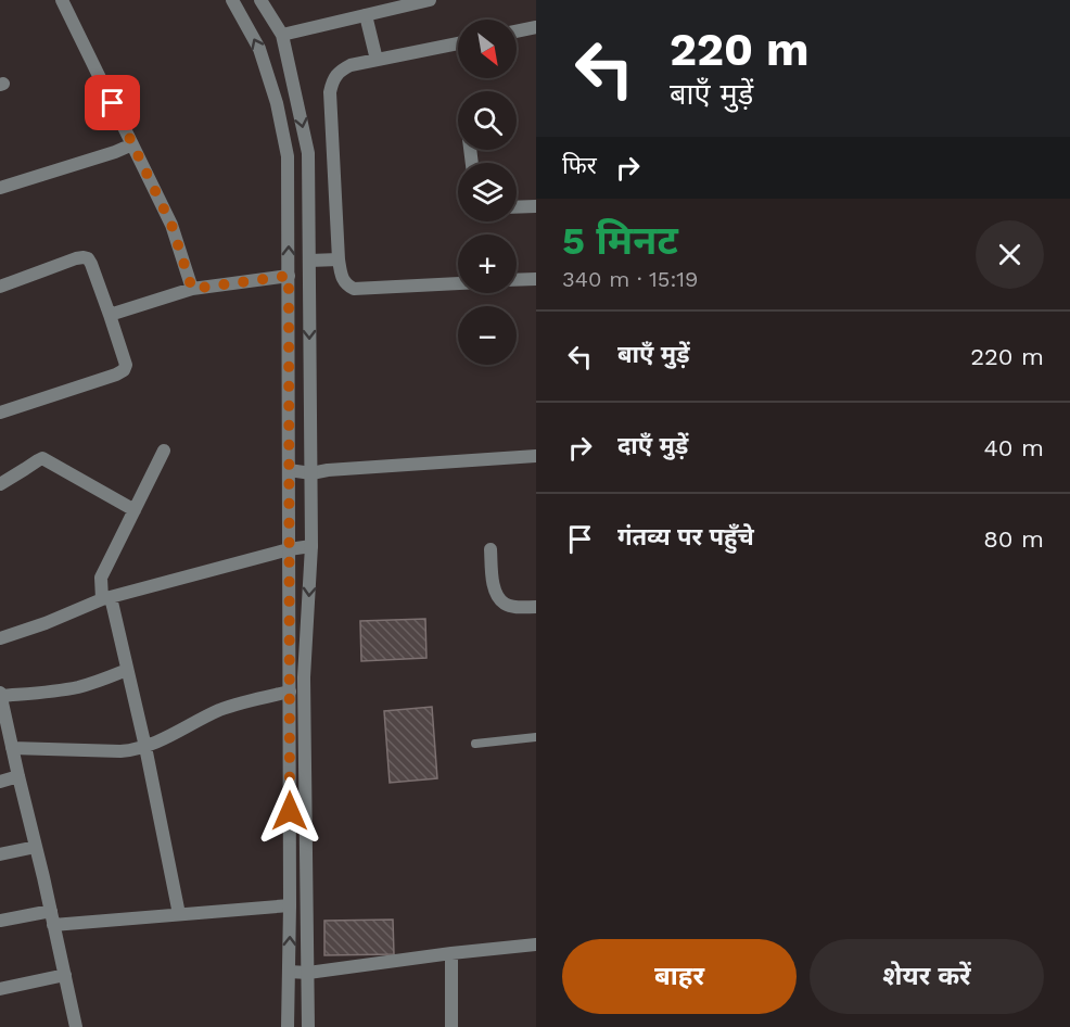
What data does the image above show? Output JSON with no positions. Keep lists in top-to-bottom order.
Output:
{
  "north": "bottom right",
  "page": {
    "turn": ["220 m", "बाएँ मुड़ें"],
    "map_buttons": ["+", "−"],
    "then": "फिर",
    "heading": ["5 मिनट", "340 m · 15:19"],
    "list": [
      {
        "name": "बाएँ मुड़ें",
        "value": "220 m"
      },
      {
        "name": "दाएँ मुड़ें",
        "value": "40 m"
      },
      {
        "name": "गंतव्य पर पहुँचे",
        "value": "80 m"
      }
    ],
    "buttons": ["बाहर", "शेयर करें"]
  }
}
